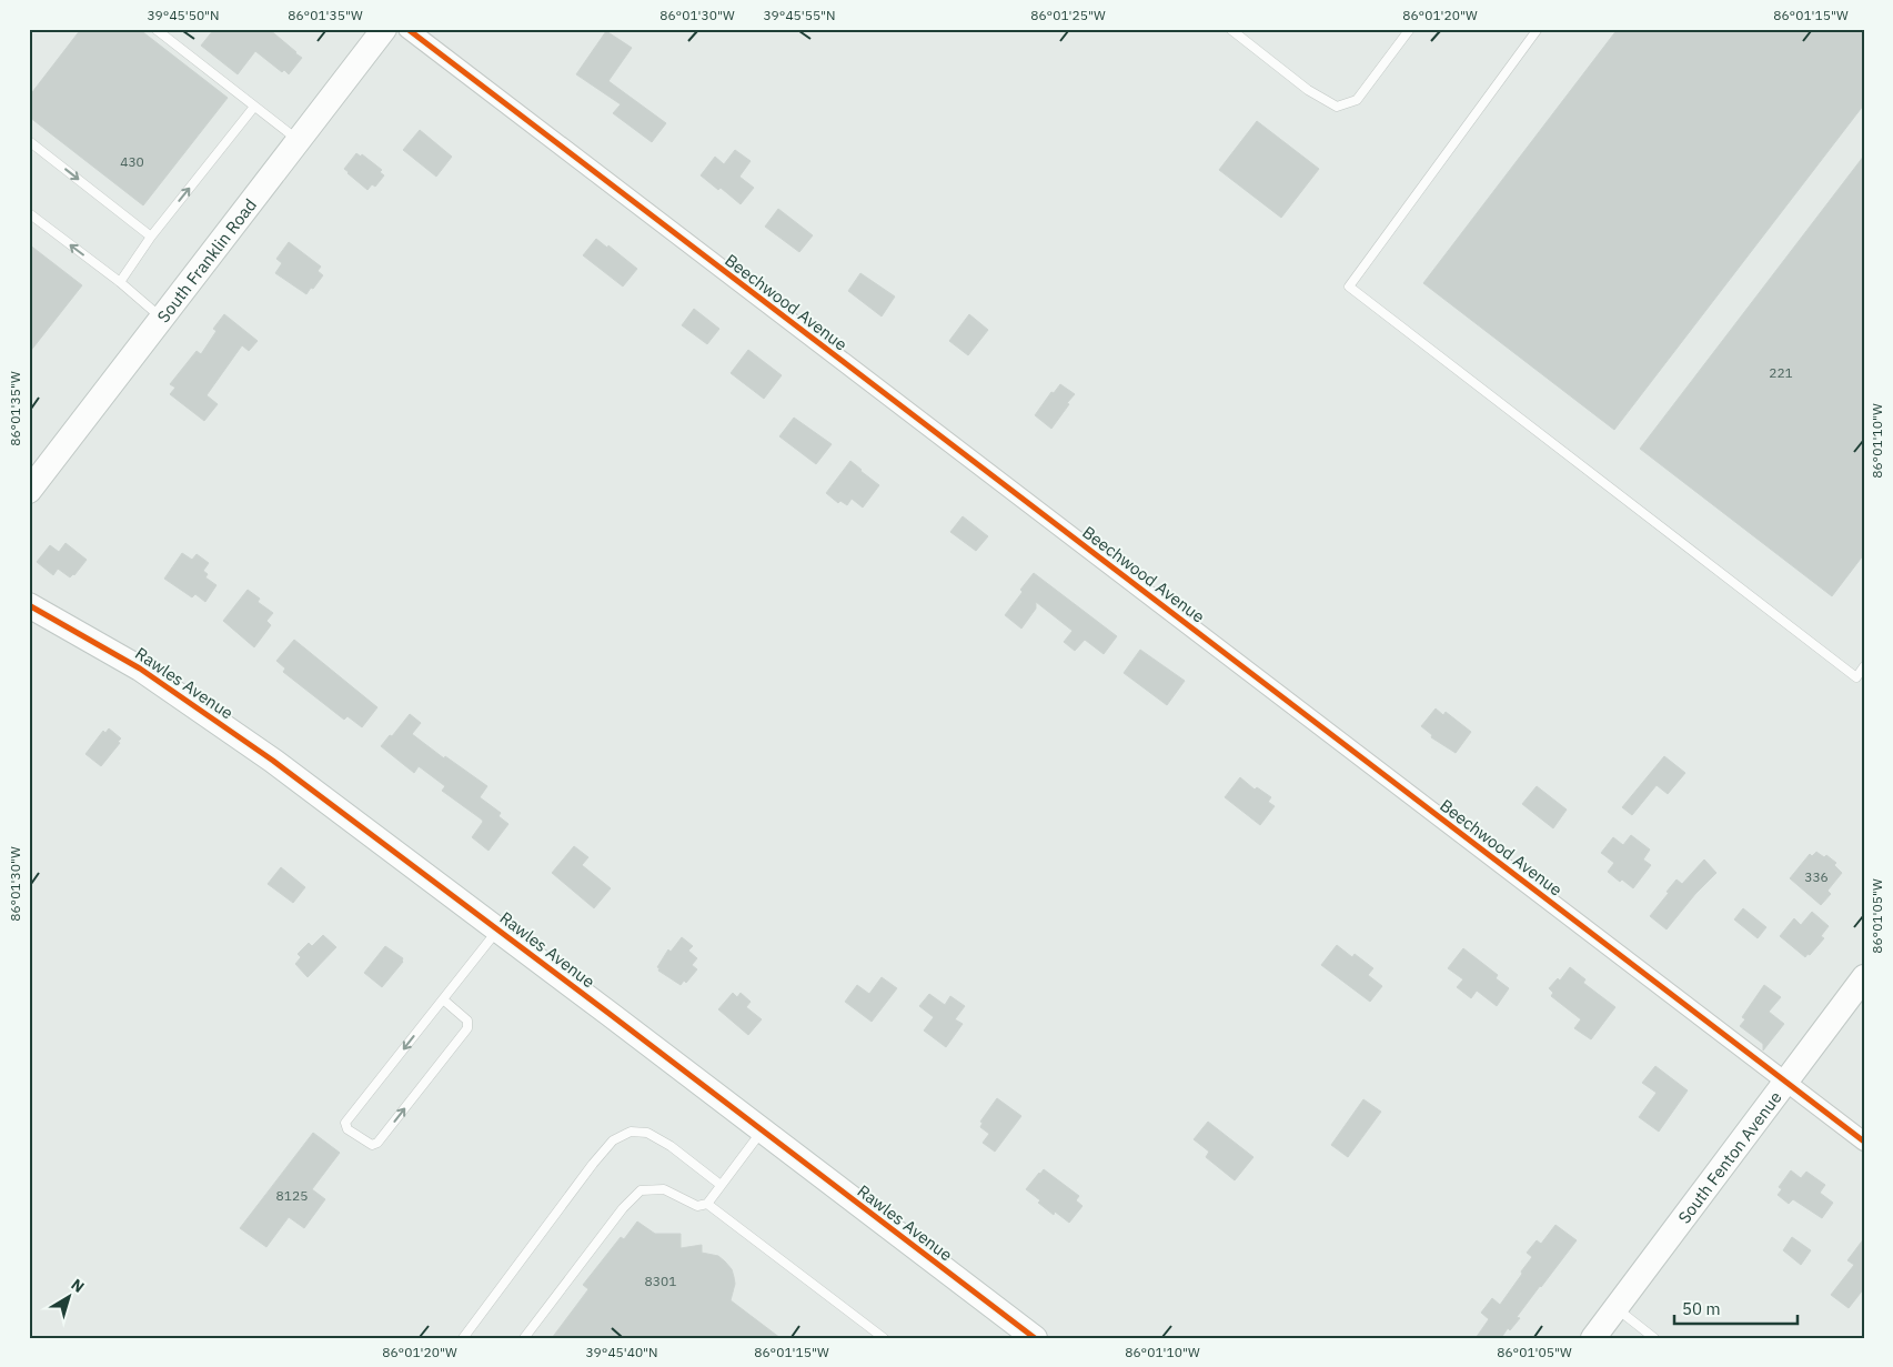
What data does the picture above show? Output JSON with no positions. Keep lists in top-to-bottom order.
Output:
{
  "streets": {
    "street": [
      "South Franklin Road",
      "Beechwood Avenue",
      "Rawles Avenue",
      "South Fenton Avenue"
    ]
  },
  "crossings": [
    ["Beechwood Avenue", "South Fenton Avenue"]
  ],
  "house_numbers": [
    "430",
    "221",
    "336",
    "8125",
    "8301"
  ],
  "scale_bar": "50 m",
  "north": "top right",
  "coordinates": [
    "39°45'50\"N",
    "86°01'35\"W",
    "86°01'30\"W",
    "39°45'55\"N",
    "86°01'25\"W",
    "86°01'20\"W",
    "86°01'15\"W",
    "86°01'10\"W",
    "86°01'05\"W",
    "39°45'40\"N"
  ]
}
